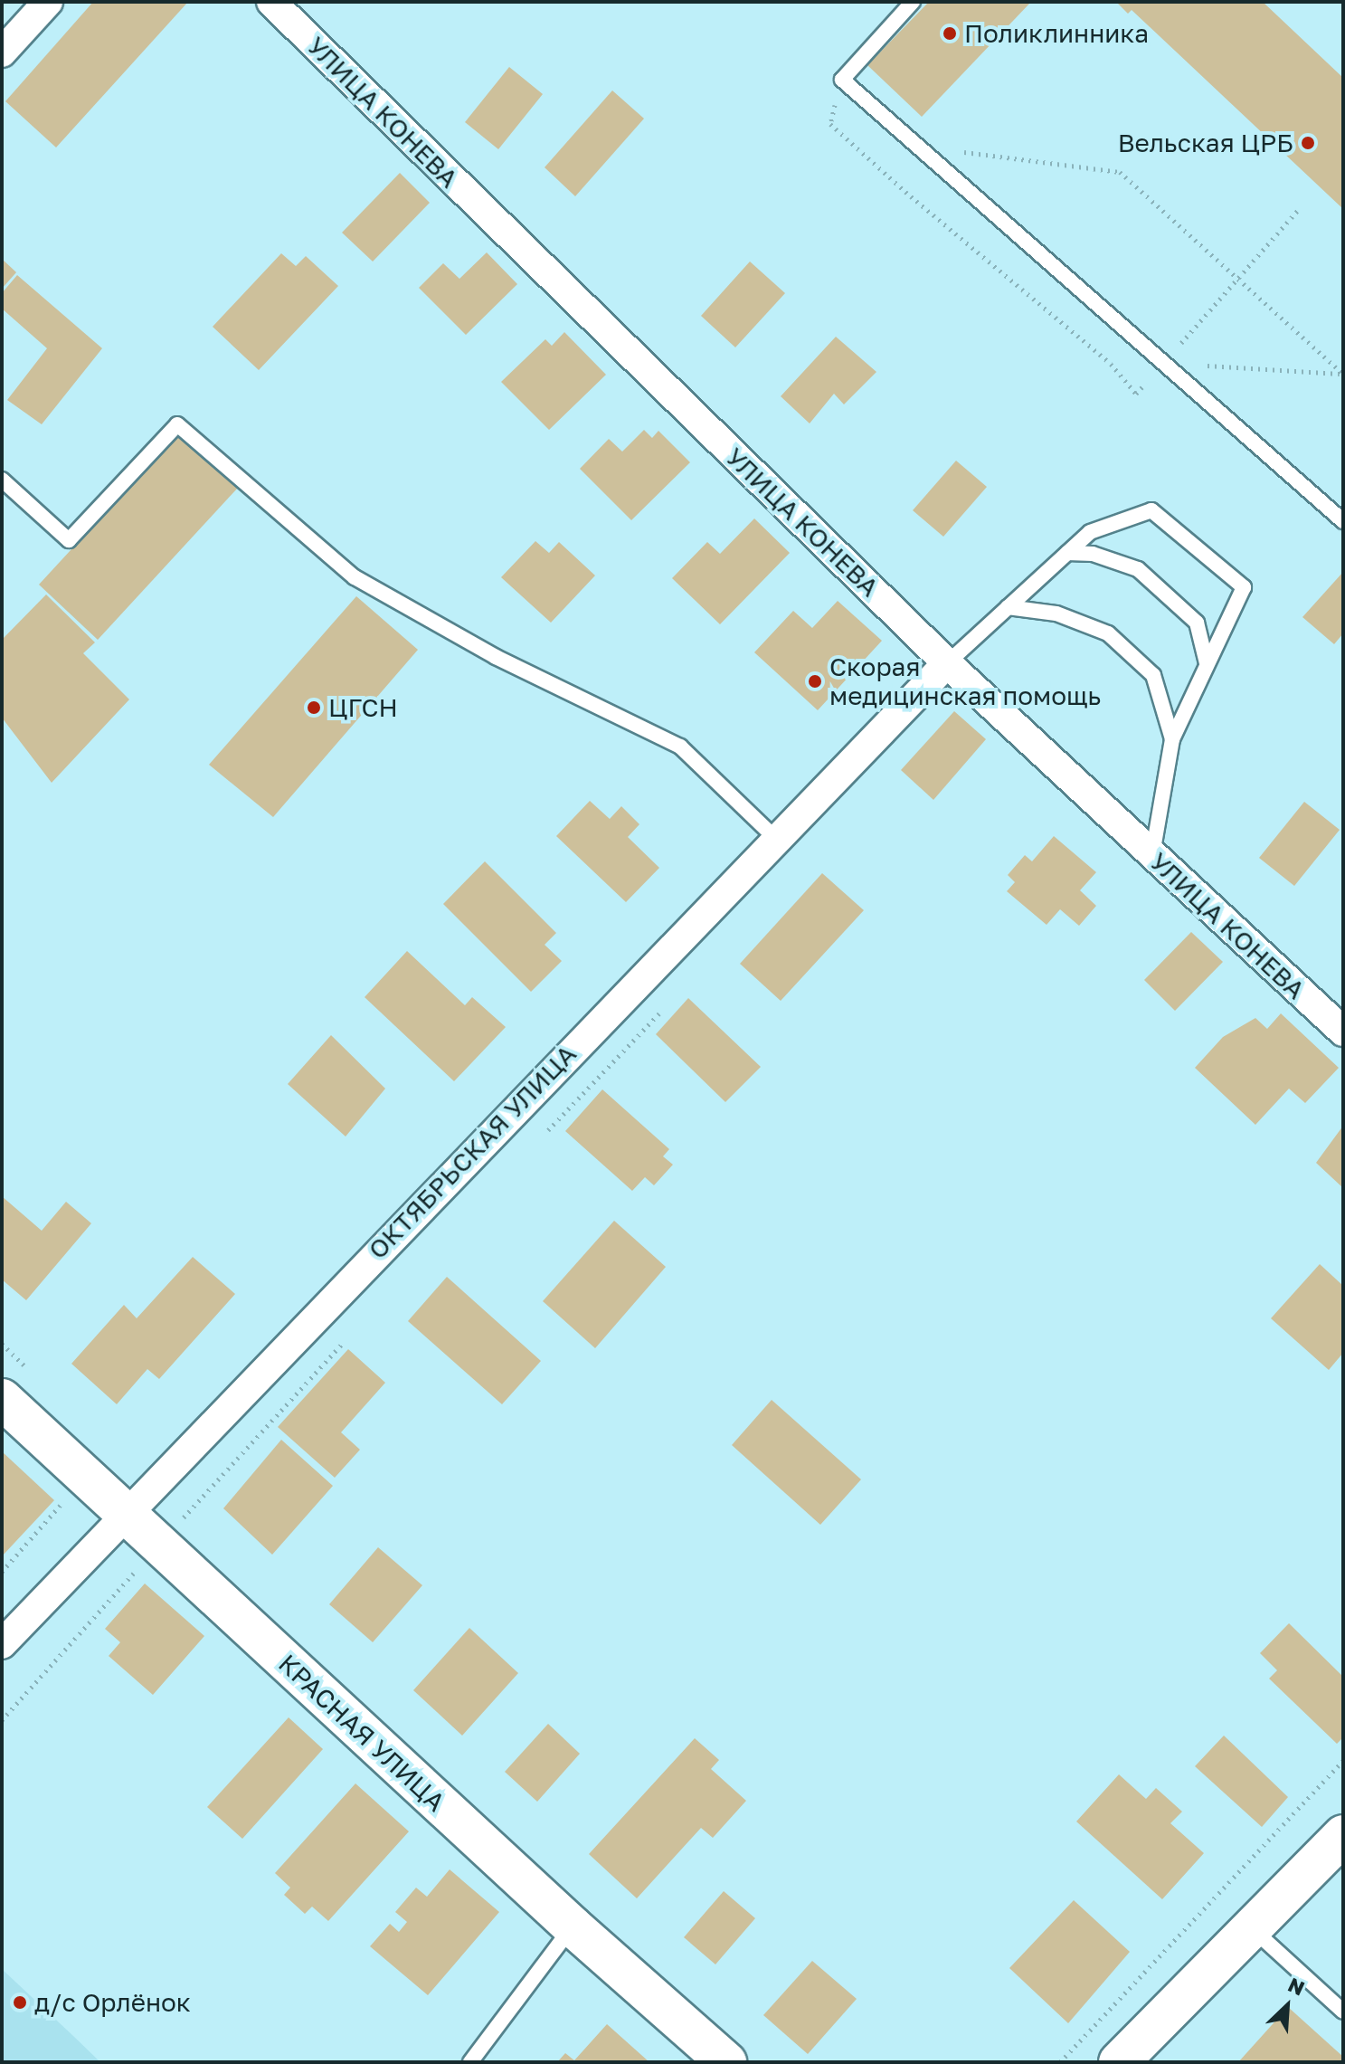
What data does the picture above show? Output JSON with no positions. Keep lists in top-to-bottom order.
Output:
{
  "streets": {
    "main road": ["КРАСНАЯ УЛИЦА"],
    "street": ["УЛИЦА КОНЕВА", "ОКТЯБРЬСКАЯ УЛИЦА"]
  },
  "crossings": [
    ["УЛИЦА КОНЕВА", "ОКТЯБРЬСКАЯ УЛИЦА"],
    ["ОКТЯБРЬСКАЯ УЛИЦА", "КРАСНАЯ УЛИЦА"]
  ],
  "places": [
    "Поликлинника",
    "Вельская ЦРБ",
    "Скорая медицинская помощь",
    "ЦГСН",
    "д/с Орлёнок"
  ],
  "north": "top right"
}
